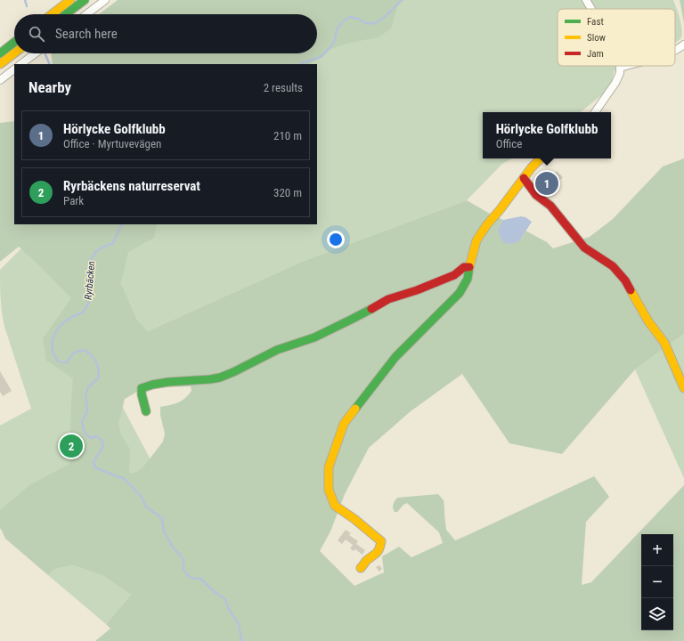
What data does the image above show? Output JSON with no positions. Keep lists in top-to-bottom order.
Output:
{
  "water": ["Ryrbäcken"],
  "legend": ["Fast", "Slow", "Jam"],
  "page": {
    "search": "Search here",
    "heading": ["Nearby", "2 results"],
    "list": [
      {
        "mark": "1",
        "name": "Hörlycke Golfklubb",
        "note": "Office · Myrtuvevägen",
        "value": "210 m"
      },
      {
        "mark": "2",
        "name": "Ryrbäckens naturreservat",
        "note": "Park",
        "value": "320 m"
      }
    ],
    "popup": ["Hörlycke Golfklubb", "Office"],
    "pins": ["1", "2"],
    "map_buttons": ["+", "−"]
  }
}
